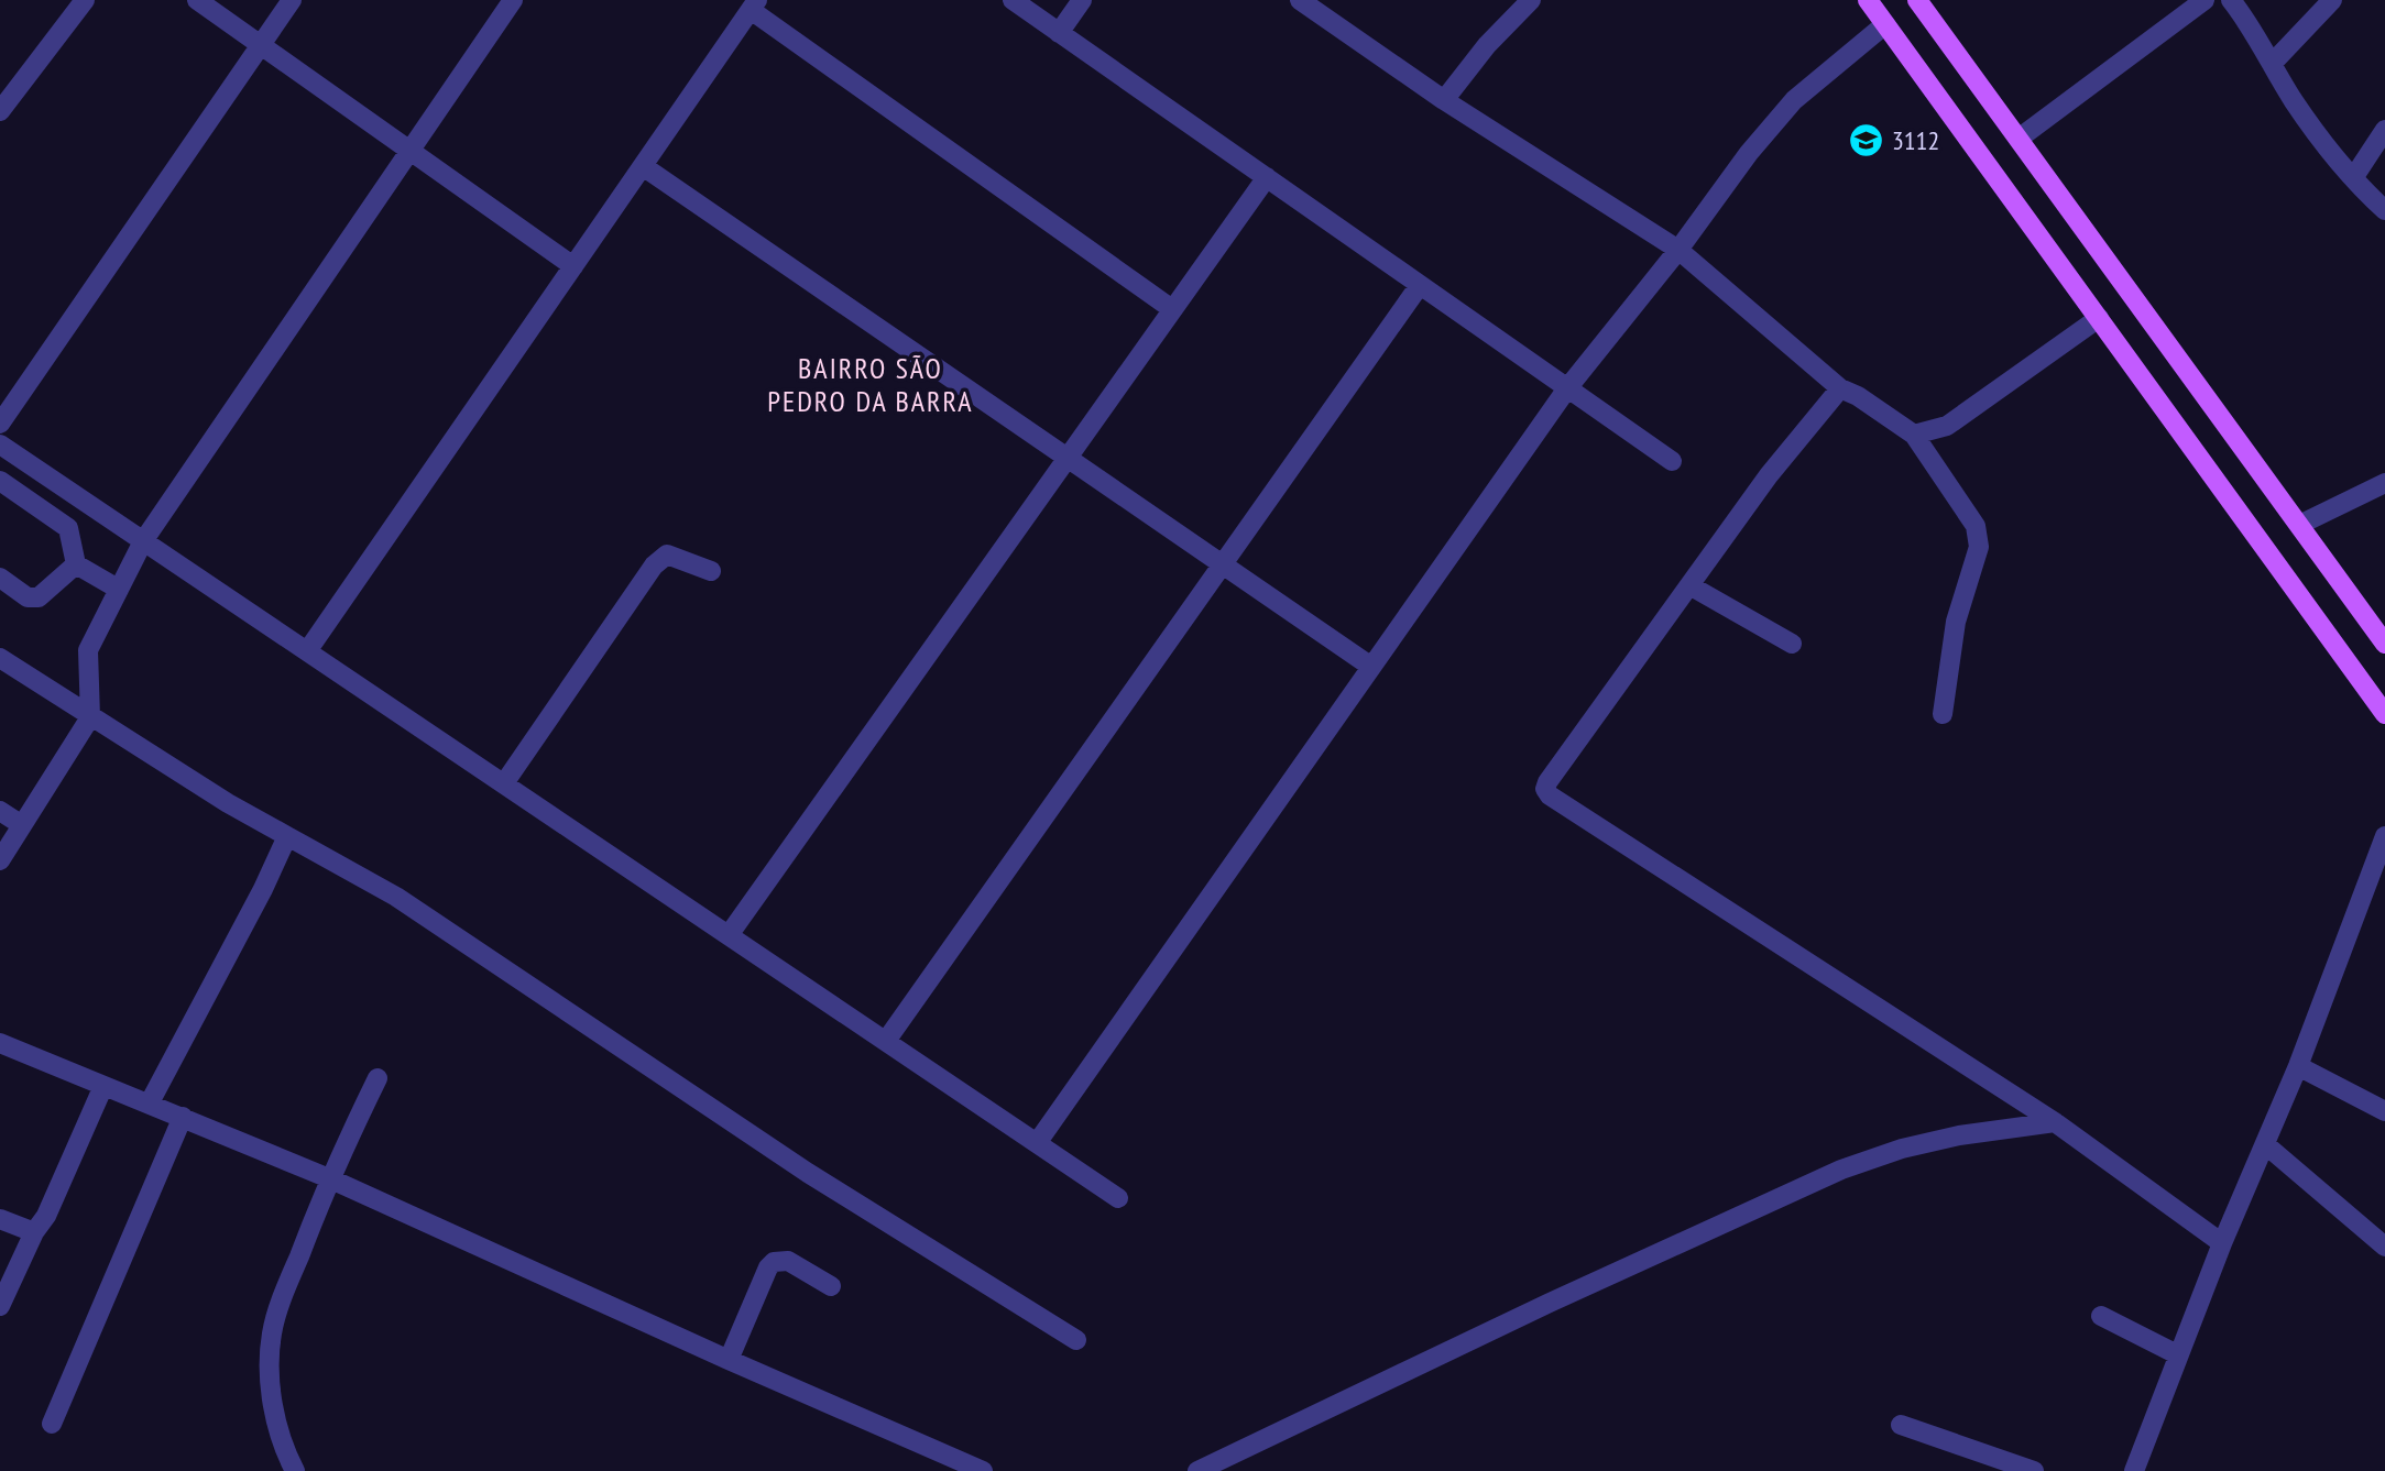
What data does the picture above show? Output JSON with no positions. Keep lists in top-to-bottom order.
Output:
{
  "districts": ["BAIRRO SÃO PEDRO DA BARRA"],
  "places": {
    "school or university": ["3112"]
  }
}
